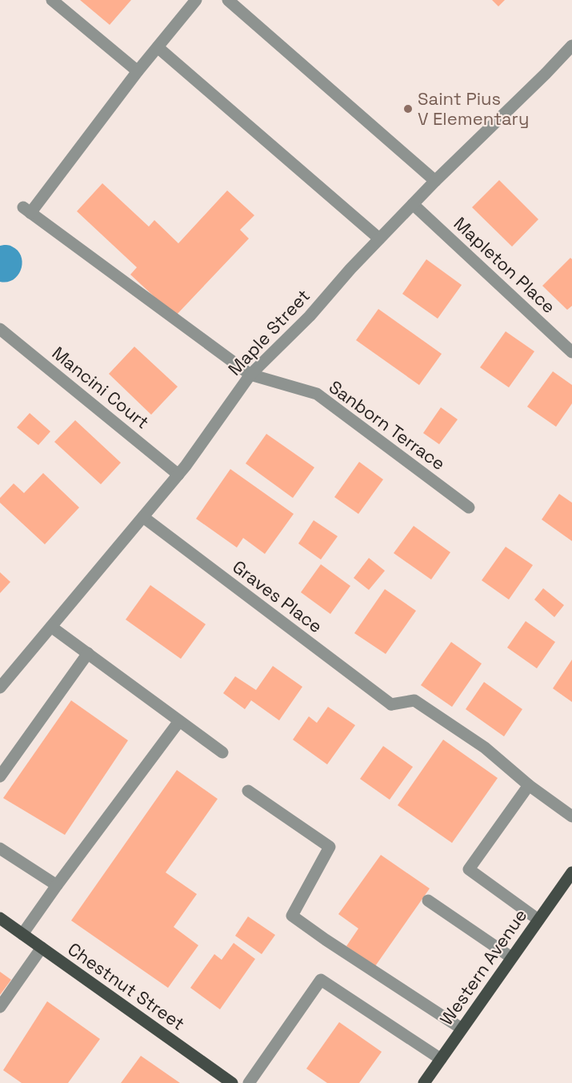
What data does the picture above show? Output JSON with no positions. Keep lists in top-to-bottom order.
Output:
{
  "streets": {
    "main road": ["Western Avenue", "Chestnut Street"],
    "street": [
      "Mapleton Place",
      "Maple Street",
      "Mancini Court",
      "Sanborn Terrace",
      "Graves Place"
    ]
  },
  "crossings": [
    ["Mapleton Place", "Maple Street"],
    ["Maple Street", "Mancini Court"],
    ["Maple Street", "Sanborn Terrace"],
    ["Maple Street", "Graves Place"]
  ],
  "places": ["Saint Pius V Elementary"]
}
